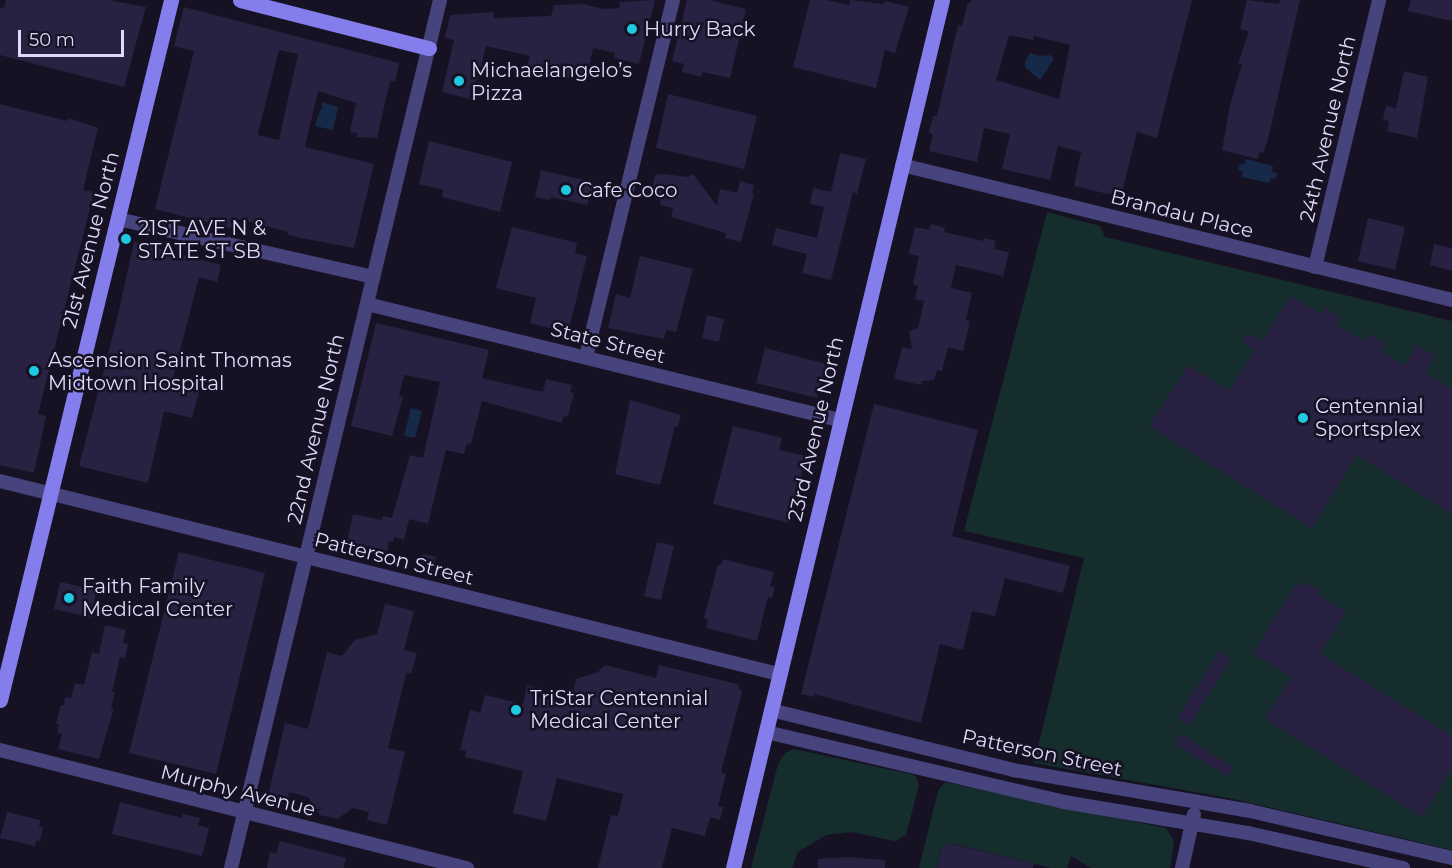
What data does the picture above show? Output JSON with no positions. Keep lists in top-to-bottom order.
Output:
{
  "streets": {
    "main road": ["21st Avenue North", "23rd Avenue North"],
    "street": [
      "24th Avenue North",
      "Brandau Place",
      "State Street",
      "22nd Avenue North",
      "Patterson Street",
      "Murphy Avenue"
    ]
  },
  "crossings": [
    ["24th Avenue North", "Brandau Place"],
    ["Brandau Place", "23rd Avenue North"],
    ["21st Avenue North", "Patterson Street"],
    ["State Street", "22nd Avenue North"],
    ["State Street", "23rd Avenue North"],
    ["22nd Avenue North", "Patterson Street"],
    ["22nd Avenue North", "Murphy Avenue"],
    ["23rd Avenue North", "Patterson Street"]
  ],
  "places": [
    "Hurry Back",
    "Michaelangelo’s Pizza",
    "Cafe Coco",
    "21ST AVE N & STATE ST SB",
    "Ascension Saint Thomas Midtown Hospital",
    "Centennial Sportsplex",
    "Faith Family Medical Center",
    "TriStar Centennial Medical Center"
  ],
  "scale_bar": "50 m"
}
